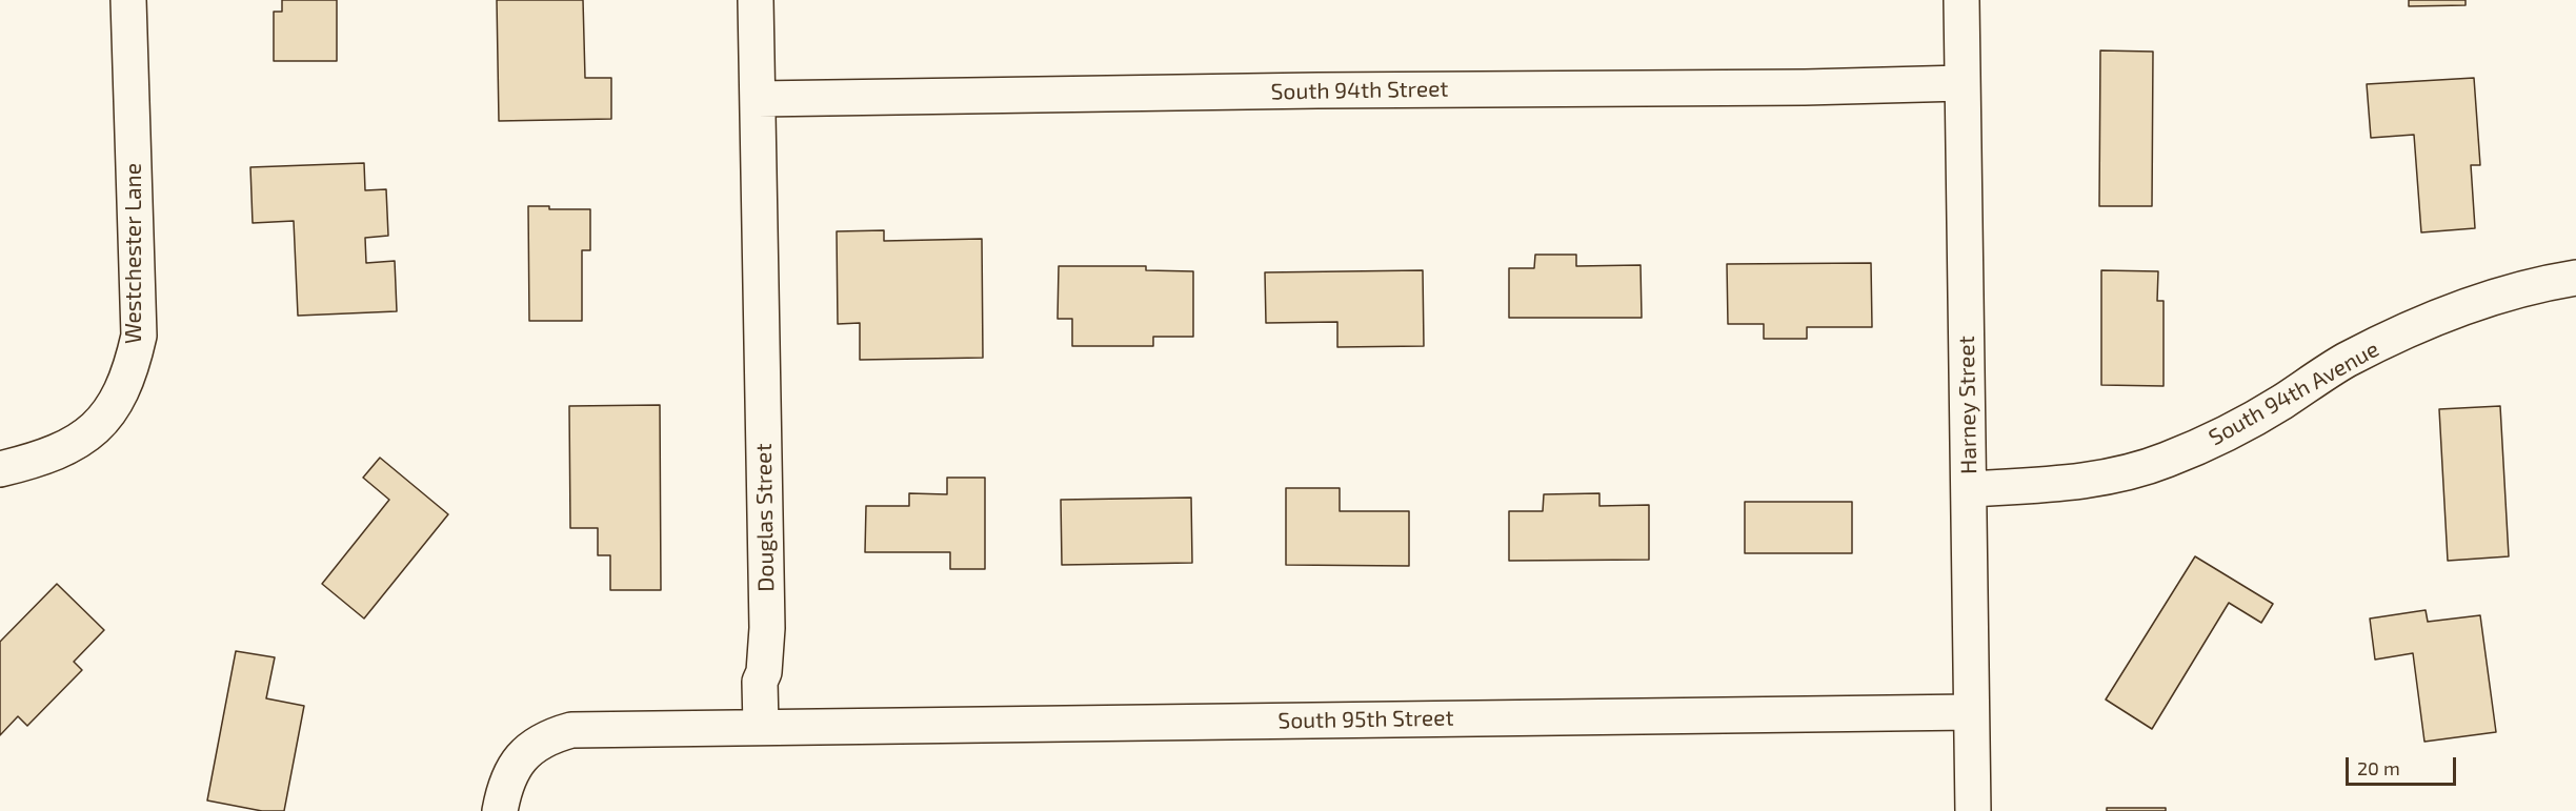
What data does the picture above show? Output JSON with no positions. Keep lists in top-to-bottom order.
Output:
{
  "streets": {
    "street": [
      "South 94th Street",
      "Westchester Lane",
      "South 94th Avenue",
      "Harney Street",
      "Douglas Street",
      "South 95th Street"
    ]
  },
  "crossings": [
    ["South 94th Street", "Harney Street"],
    ["South 94th Street", "Douglas Street"],
    ["South 94th Avenue", "Harney Street"],
    ["Harney Street", "South 95th Street"],
    ["Douglas Street", "South 95th Street"]
  ],
  "scale_bar": "20 m"
}
